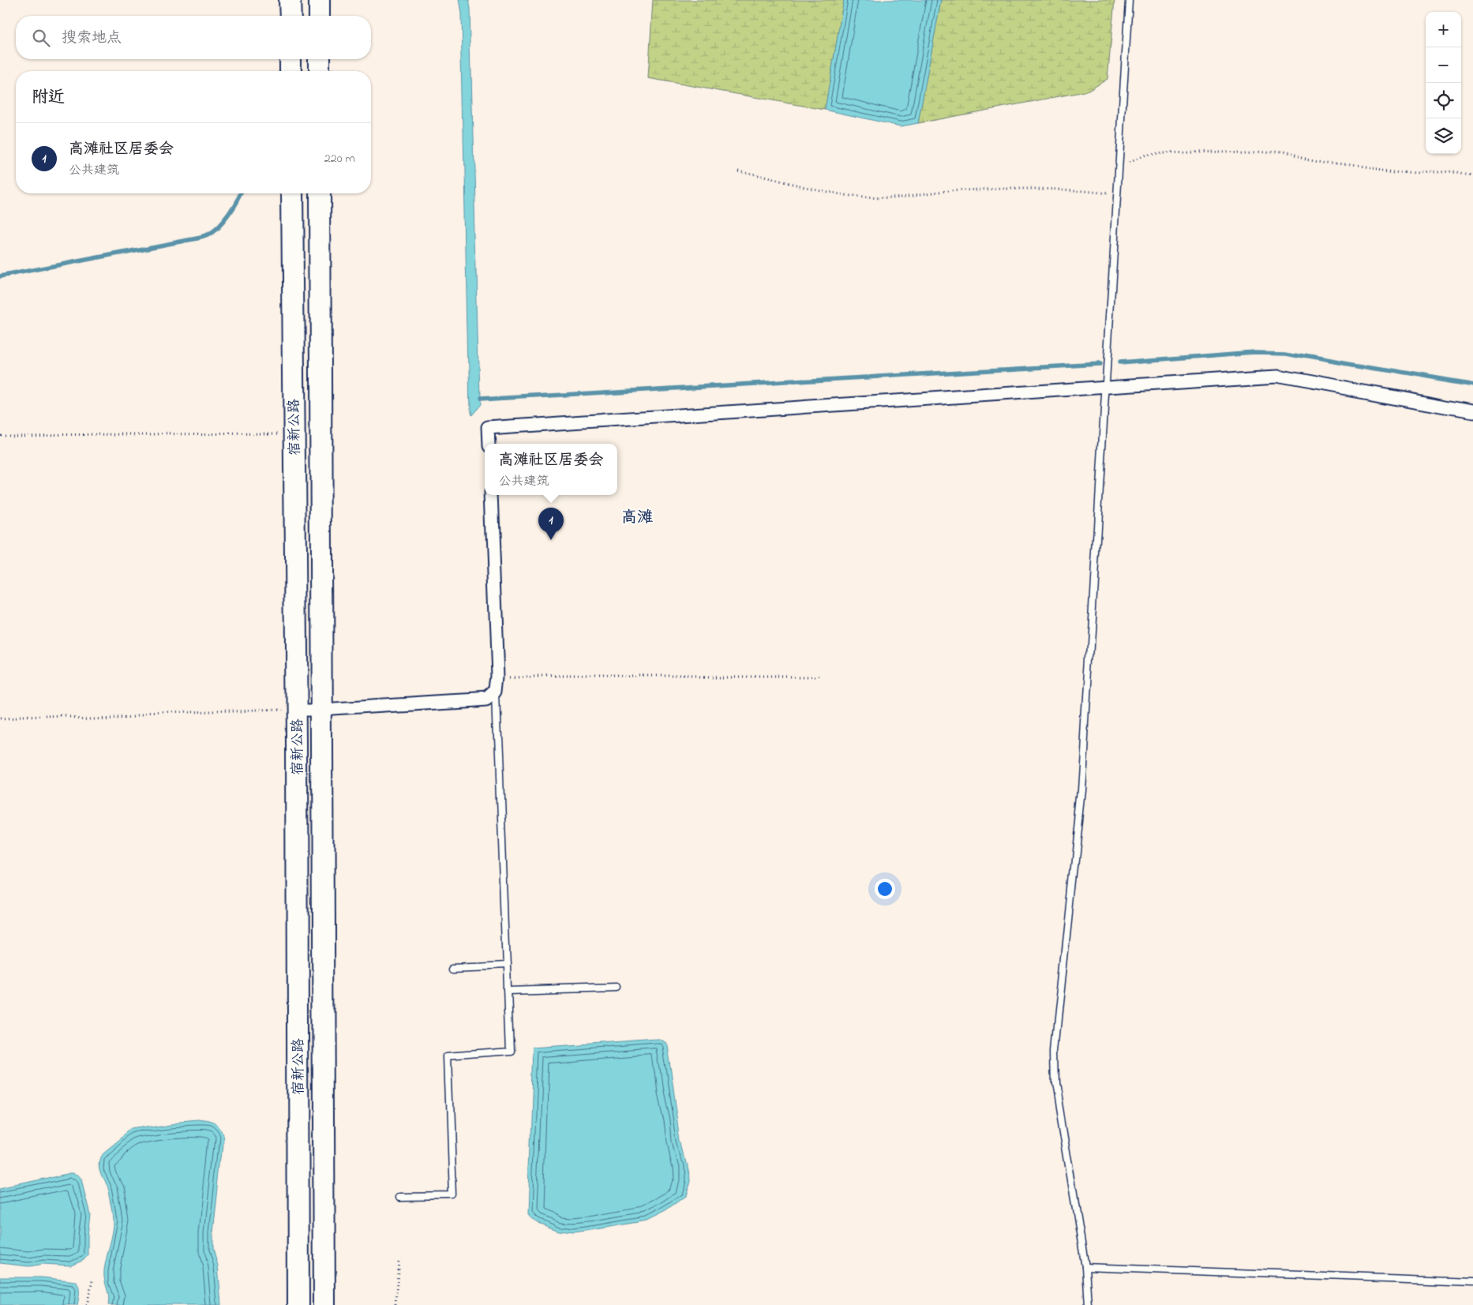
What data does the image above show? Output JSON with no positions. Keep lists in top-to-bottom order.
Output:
{
  "streets": {
    "highway": ["宿新公路"]
  },
  "districts": ["高滩"],
  "page": {
    "map_buttons": ["+", "−"],
    "search": "搜索地点",
    "heading": "附近",
    "list": [
      {
        "mark": "1",
        "name": "高滩社区居委会",
        "note": "公共建筑",
        "value": "220 m"
      }
    ],
    "popup": ["高滩社区居委会", "公共建筑"],
    "pins": "1"
  }
}
